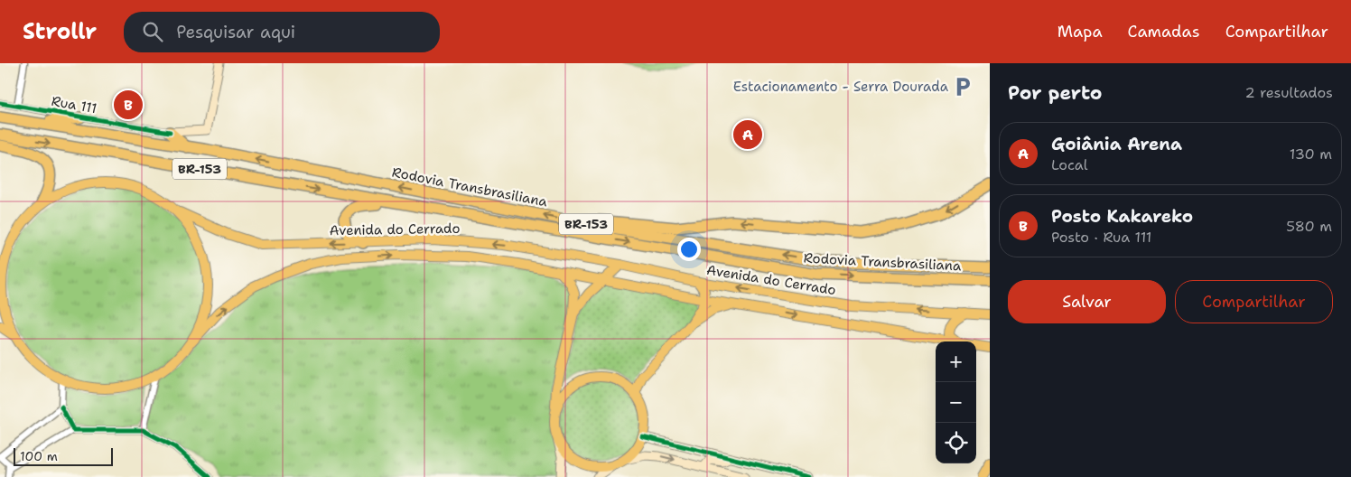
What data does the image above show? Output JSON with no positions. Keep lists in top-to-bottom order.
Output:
{
  "streets": {
    "highway": ["BR-153", "Rodovia Transbrasiliana"],
    "main road": ["Avenida do Cerrado"],
    "street": ["Rua 111"]
  },
  "places": {
    "parking": ["Estacionamento - Serra Dourada"]
  },
  "scale_bar": "100 m",
  "page": {
    "header": "Strollr",
    "search": "Pesquisar aqui",
    "nav": ["Mapa", "Camadas", "Compartilhar"],
    "heading": ["Por perto", "2 resultados"],
    "pins": ["B", "A"],
    "list": [
      {
        "mark": "A",
        "name": "Goiânia Arena",
        "note": "Local",
        "value": "130 m"
      },
      {
        "mark": "B",
        "name": "Posto Kakareko",
        "note": "Posto · Rua 111",
        "value": "580 m"
      }
    ],
    "buttons": ["Salvar", "Compartilhar"],
    "map_buttons": ["+", "−"],
    "scale": "100 m"
  }
}
